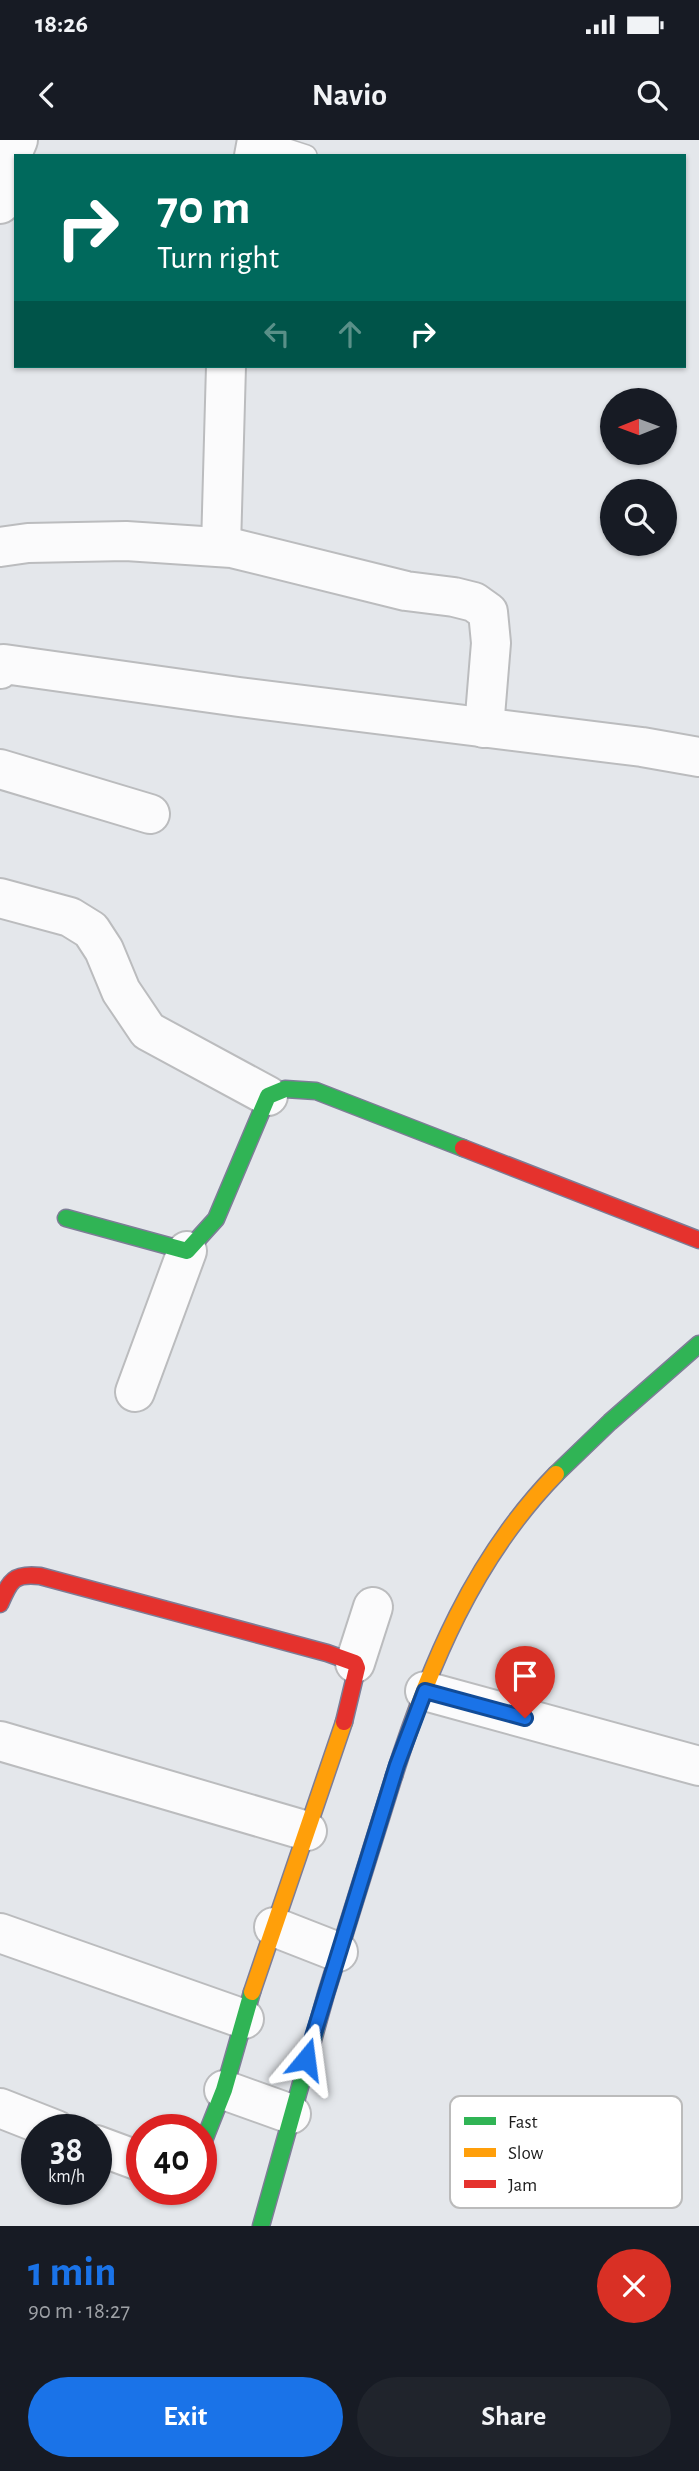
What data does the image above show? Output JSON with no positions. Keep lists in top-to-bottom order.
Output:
{
  "legend": ["Fast", "Slow", "Jam"],
  "north": "left",
  "page": {
    "status": "18:26",
    "header": "Navio",
    "turn": ["70 m", "Turn right"],
    "speed": "38 km/h",
    "limit": "40",
    "heading": ["1 min", "90 m · 18:27"],
    "buttons": ["Exit", "Share"]
  }
}
